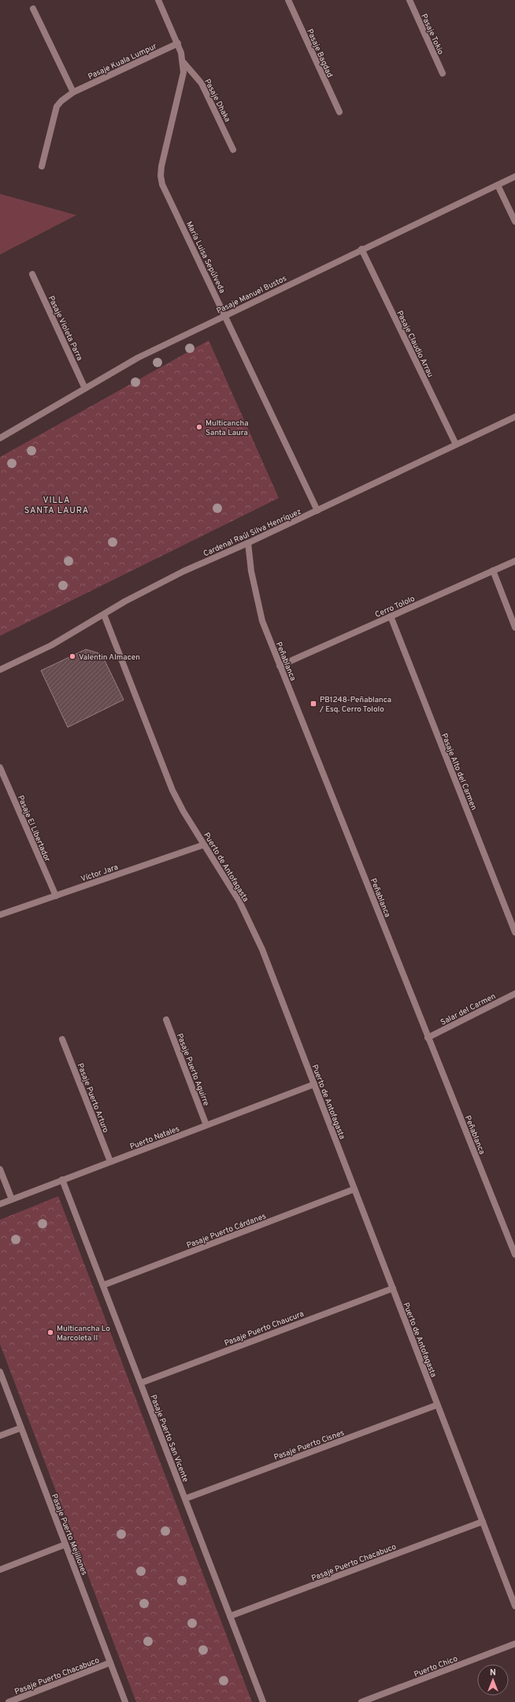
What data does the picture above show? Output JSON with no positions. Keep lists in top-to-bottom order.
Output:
{
  "streets": {
    "street": [
      "Pasaje Tokio",
      "Pasaje Bagdad",
      "Pasaje Kuala Lumpur",
      "Pasaje Dhaka",
      "María Luisa Sepúlveda",
      "Pasaje Manuel Bustos",
      "Pasaje Violeta Parra",
      "Pasaje Claudio Arrau",
      "Cardenal Raúl Silva Henríquez",
      "Cerro Tololo",
      "Peñablanca",
      "Pasaje Alto del Carmen",
      "Pasaje El Libertador",
      "Puerto de Antofagasta",
      "Víctor Jara",
      "Salar del Carmen",
      "Pasaje Puerto Aguirre",
      "Pasaje Puerto Arturo",
      "Puerto Natales",
      "Pasaje Puerto Cárdanes",
      "Pasaje Puerto Chaucura",
      "Pasaje Puerto San Vicente",
      "Pasaje Puerto Cisnes",
      "Pasaje Puerto Mejillones",
      "Pasaje Puerto Chacabuco",
      "Puerto Chico"
    ]
  },
  "crossings": [
    ["Pasaje Kuala Lumpur", "María Luisa Sepúlveda"],
    ["Pasaje Dhaka", "María Luisa Sepúlveda"],
    ["María Luisa Sepúlveda", "Pasaje Manuel Bustos"],
    ["María Luisa Sepúlveda", "Cardenal Raúl Silva Henríquez"],
    ["Pasaje Manuel Bustos", "Pasaje Violeta Parra"],
    ["Pasaje Manuel Bustos", "Pasaje Claudio Arrau"],
    ["Pasaje Claudio Arrau", "Cardenal Raúl Silva Henríquez"],
    ["Cardenal Raúl Silva Henríquez", "Peñablanca"],
    ["Cardenal Raúl Silva Henríquez", "Puerto de Antofagasta"],
    ["Cerro Tololo", "Peñablanca"],
    ["Cerro Tololo", "Pasaje Alto del Carmen"],
    ["Peñablanca", "Salar del Carmen"],
    ["Pasaje El Libertador", "Víctor Jara"],
    ["Puerto de Antofagasta", "Víctor Jara"],
    ["Puerto de Antofagasta", "Puerto Natales"],
    ["Puerto de Antofagasta", "Pasaje Puerto Cárdanes"],
    ["Puerto de Antofagasta", "Pasaje Puerto Chaucura"],
    ["Puerto de Antofagasta", "Pasaje Puerto Cisnes"],
    ["Puerto de Antofagasta", "Pasaje Puerto Chacabuco"],
    ["Pasaje Puerto Aguirre", "Puerto Natales"],
    ["Pasaje Puerto Arturo", "Puerto Natales"],
    ["Puerto Natales", "Pasaje Puerto San Vicente"],
    ["Pasaje Puerto Cárdanes", "Pasaje Puerto San Vicente"],
    ["Pasaje Puerto Chaucura", "Pasaje Puerto San Vicente"],
    ["Pasaje Puerto San Vicente", "Pasaje Puerto Cisnes"],
    ["Pasaje Puerto San Vicente", "Pasaje Puerto Chacabuco"],
    ["Pasaje Puerto Mejillones", "Pasaje Puerto Chacabuco"]
  ],
  "districts": ["VILLA SANTA LAURA"],
  "places": {
    "other": ["Multicancha Santa Laura", "Valentin Almacen", "Multicancha Lo Marcoleta II"],
    "transit": ["PB1248-Peñablanca / Esq. Cerro Tololo"]
  },
  "north": "top"
}
